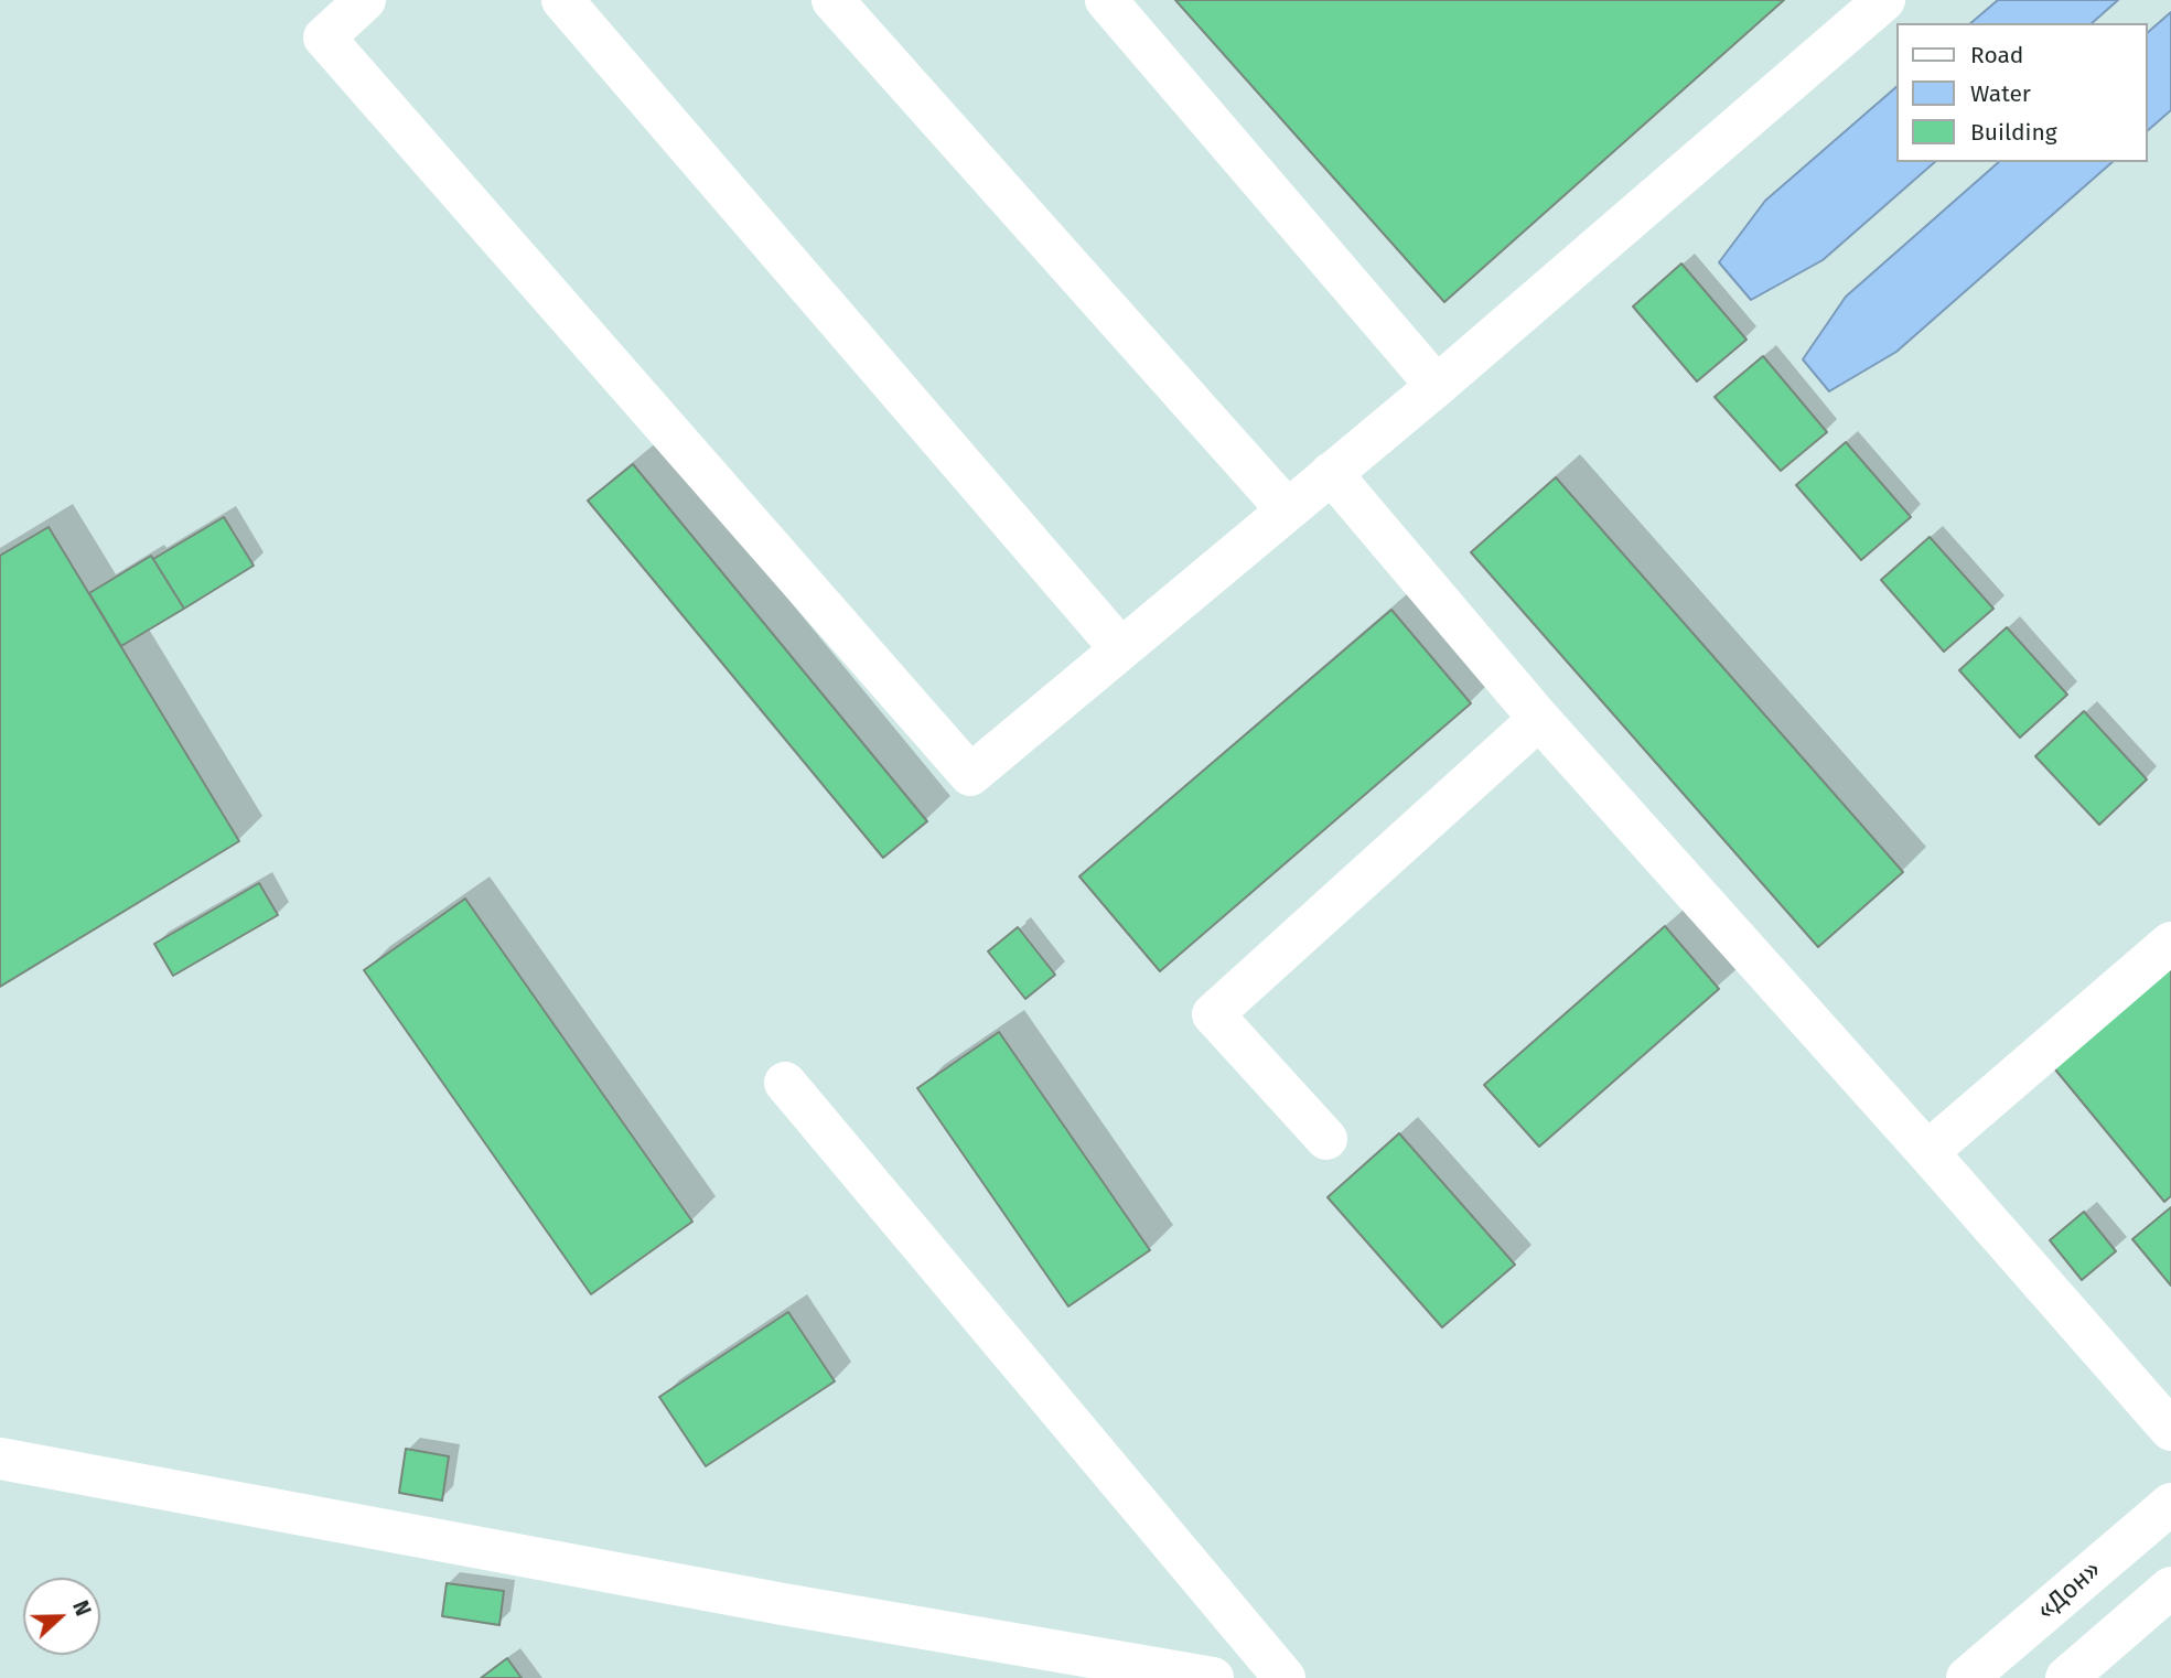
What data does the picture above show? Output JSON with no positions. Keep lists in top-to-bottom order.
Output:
{
  "streets": {
    "main road": ["«Дон»"]
  },
  "legend": ["Road", "Water", "Building"],
  "north": "right"
}
